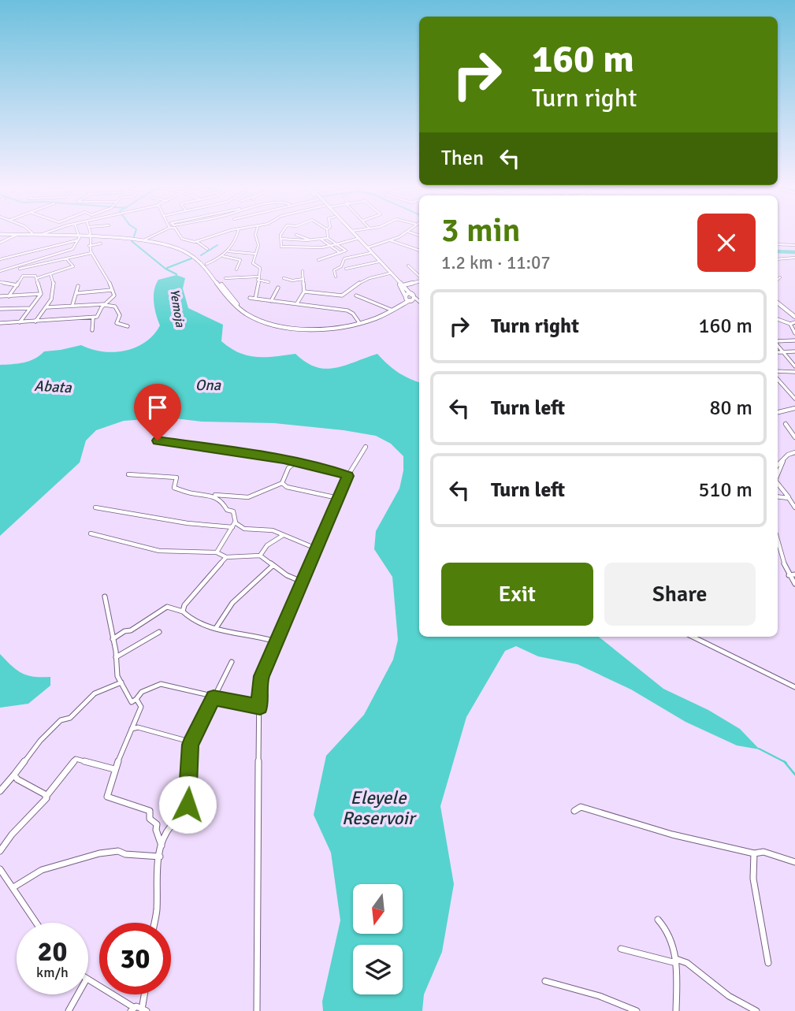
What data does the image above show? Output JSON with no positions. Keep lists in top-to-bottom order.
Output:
{
  "water": [
    "Yemoja",
    "Ona",
    "Abata",
    "Eleyele Reservoir"
  ],
  "north": "bottom",
  "page": {
    "turn": ["160 m", "Turn right"],
    "then": "Then",
    "heading": ["3 min", "1.2 km · 11:07"],
    "list": [
      {
        "name": "Turn right",
        "value": "160 m"
      },
      {
        "name": "Turn left",
        "value": "80 m"
      },
      {
        "name": "Turn left",
        "value": "510 m"
      }
    ],
    "buttons": ["Exit", "Share"],
    "speed": "20 km/h",
    "limit": "30"
  }
}
